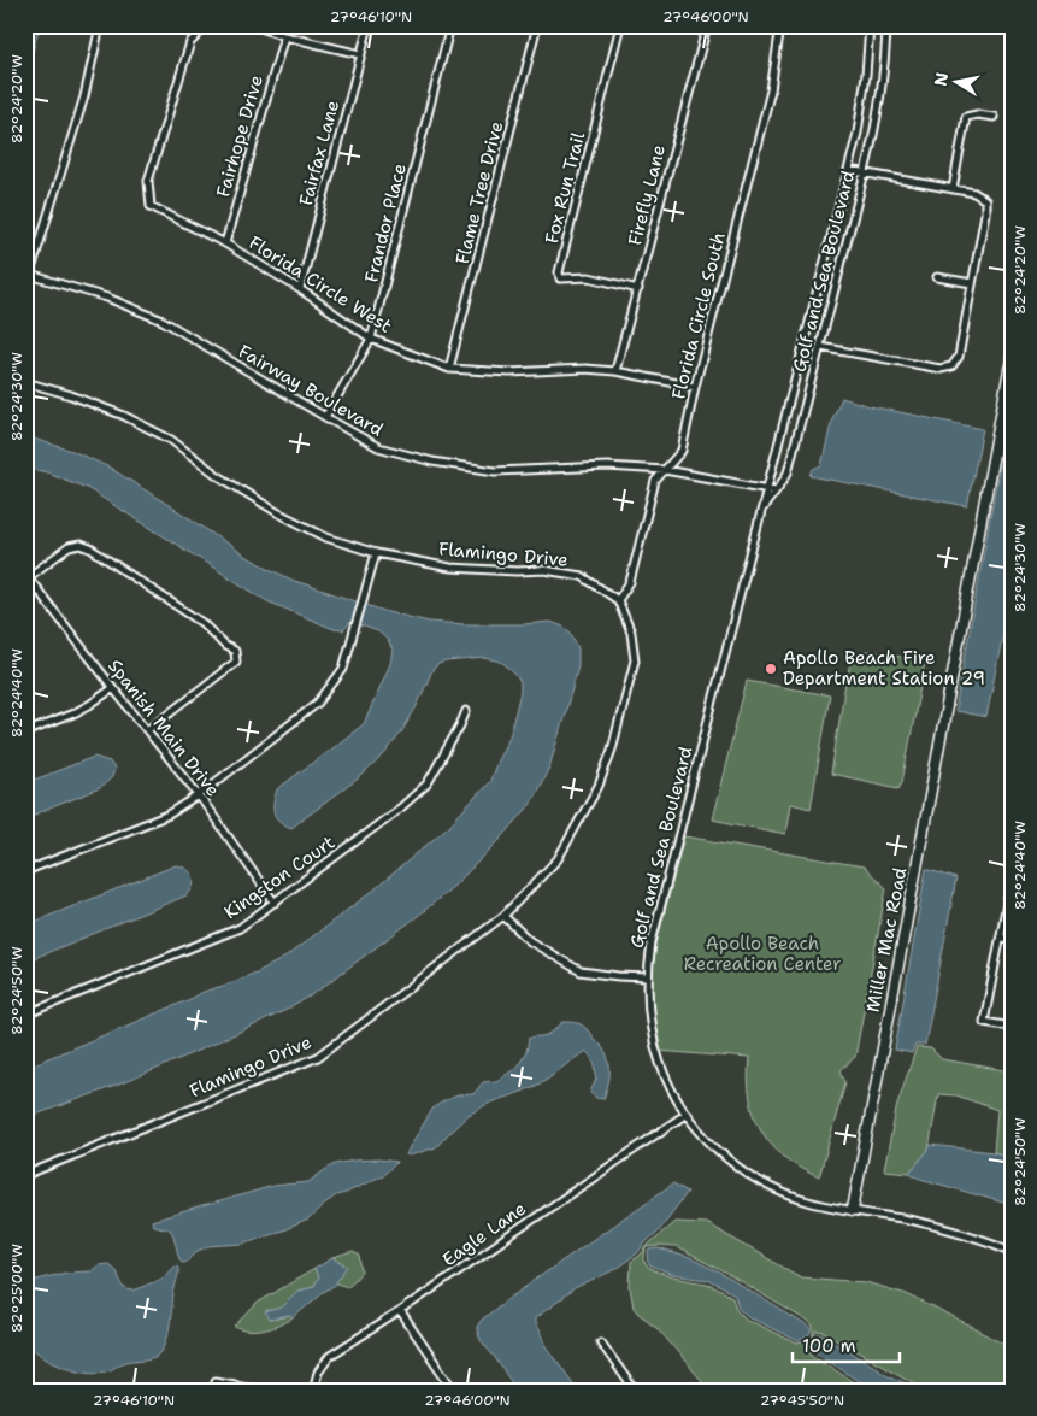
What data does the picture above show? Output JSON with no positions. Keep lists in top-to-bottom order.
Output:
{
  "streets": {
    "street": [
      "Fairhope Drive",
      "Fairfax Lane",
      "Fox Run Trail",
      "Flame Tree Drive",
      "Firefly Lane",
      "Frandor Place",
      "Golf and Sea Boulevard",
      "Florida Circle West",
      "Florida Circle South",
      "Fairway Boulevard",
      "Flamingo Drive",
      "Spanish Main Drive",
      "Kingston Court",
      "Miller Mac Road",
      "Eagle Lane"
    ]
  },
  "crossings": [
    ["Fairhope Drive", "Florida Circle West"],
    ["Fairfax Lane", "Florida Circle West"],
    ["Fox Run Trail", "Firefly Lane"],
    ["Flame Tree Drive", "Florida Circle West"],
    ["Firefly Lane", "Florida Circle West"],
    ["Frandor Place", "Florida Circle West"],
    ["Frandor Place", "Fairway Boulevard"],
    ["Golf and Sea Boulevard", "Fairway Boulevard"],
    ["Golf and Sea Boulevard", "Miller Mac Road"],
    ["Golf and Sea Boulevard", "Eagle Lane"],
    ["Florida Circle West", "Florida Circle South"],
    ["Florida Circle South", "Fairway Boulevard"],
    ["Florida Circle South", "Flamingo Drive"],
    ["Spanish Main Drive", "Kingston Court"]
  ],
  "parks": ["Apollo Beach Recreation Center"],
  "places": ["Apollo Beach Fire Department Station 29"],
  "scale_bar": "100 m",
  "north": "left",
  "coordinates": [
    "27°46'10\"N",
    "27°46'00\"N",
    "82°24'20\"W",
    "82°24'30\"W",
    "82°24'40\"W",
    "82°24'50\"W",
    "82°25'00\"W",
    "27°45'50\"N"
  ]
}
